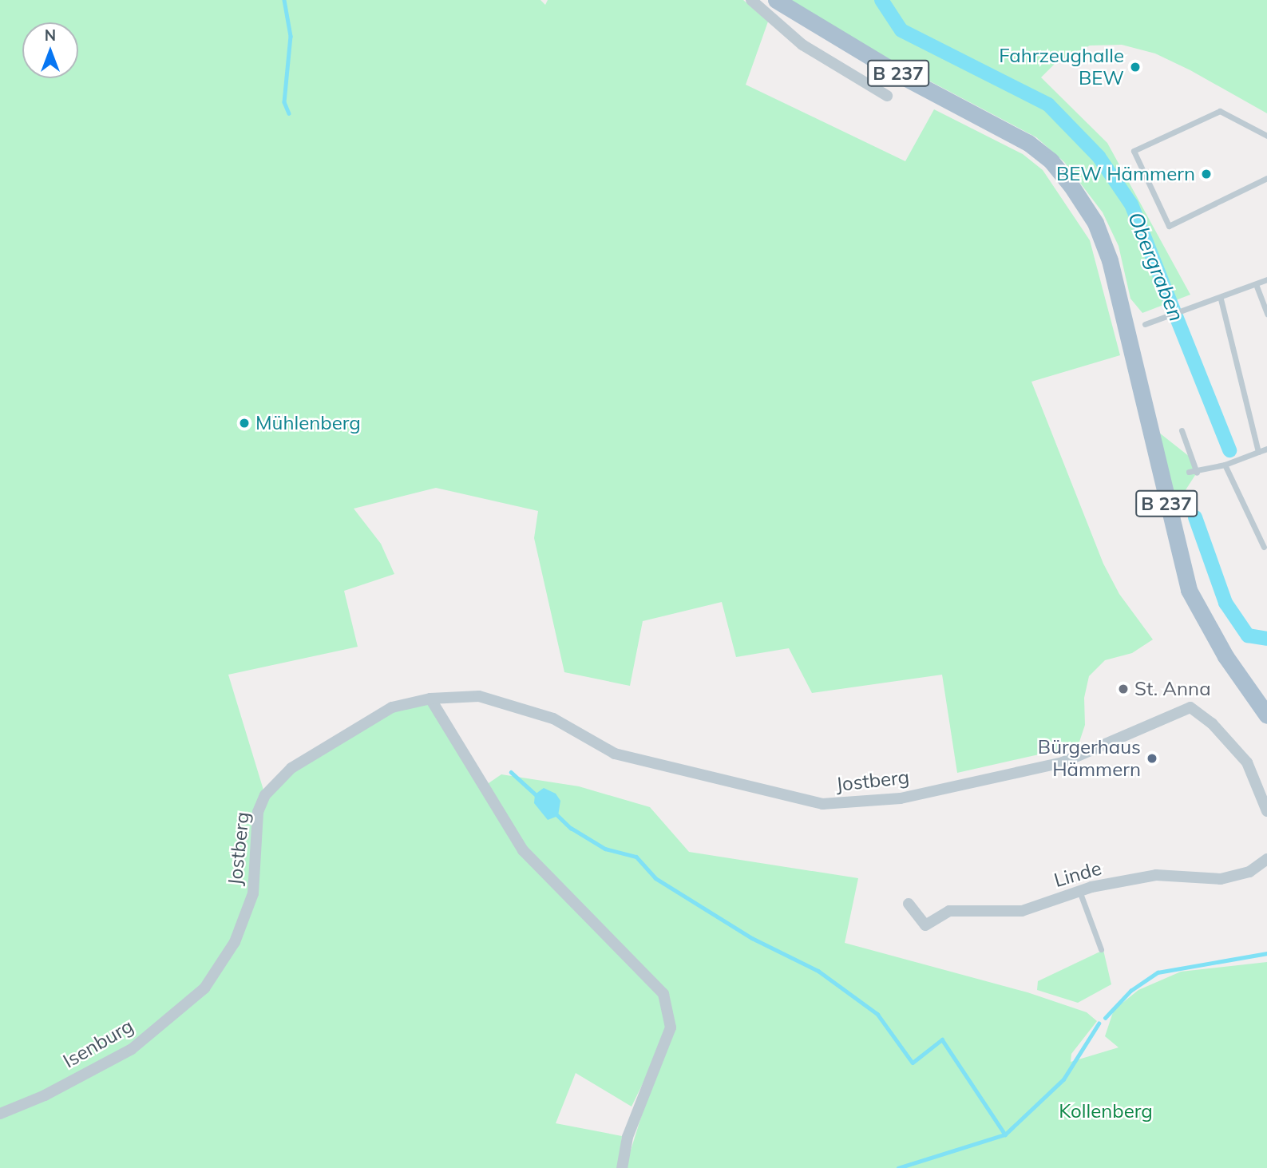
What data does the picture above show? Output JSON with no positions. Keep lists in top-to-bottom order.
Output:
{
  "streets": {
    "main road": ["B 237"],
    "street": ["Jostberg", "Linde", "Isenburg"]
  },
  "crossings": [
    ["Jostberg", "Isenburg"]
  ],
  "water": ["Obergraben"],
  "parks": ["Kollenberg"],
  "places": [
    "Fahrzeughalle BEW",
    "BEW Hämmern",
    "Mühlenberg",
    "St. Anna",
    "Bürgerhaus Hämmern"
  ],
  "north": "top"
}
